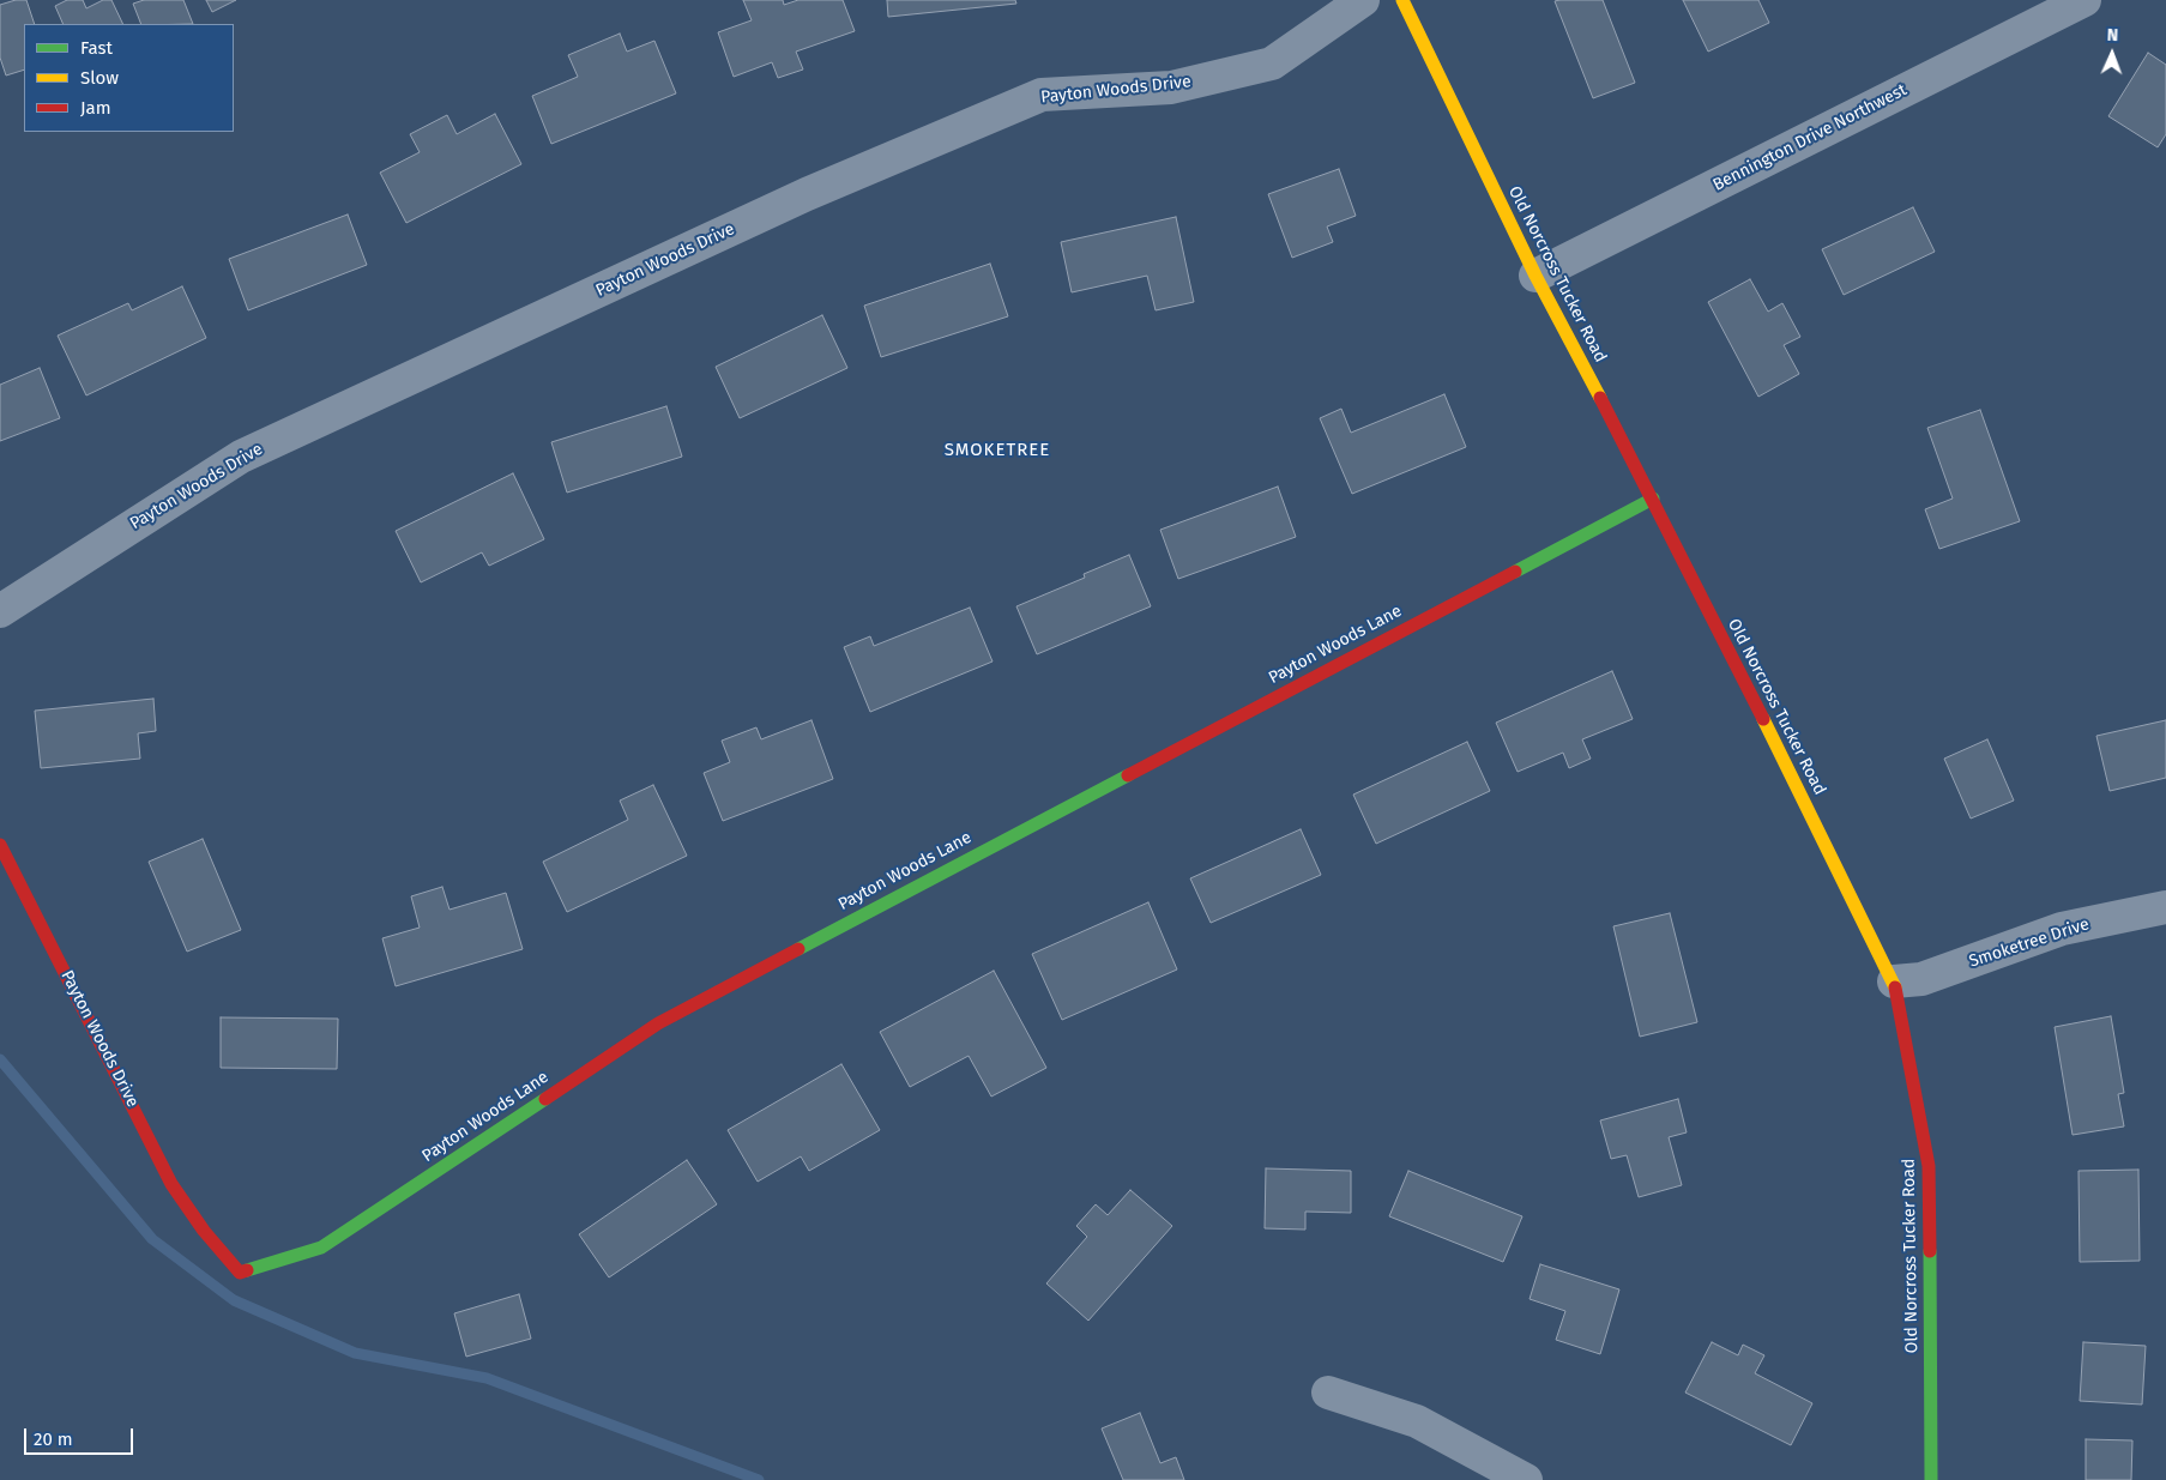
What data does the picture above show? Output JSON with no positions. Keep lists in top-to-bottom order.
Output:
{
  "streets": {
    "street": [
      "Payton Woods Drive",
      "Bennington Drive Northwest",
      "Old Norcross Tucker Road",
      "Payton Woods Lane",
      "Smoketree Drive"
    ]
  },
  "crossings": [
    ["Payton Woods Drive", "Payton Woods Lane"],
    ["Bennington Drive Northwest", "Old Norcross Tucker Road"],
    ["Old Norcross Tucker Road", "Payton Woods Lane"],
    ["Old Norcross Tucker Road", "Smoketree Drive"]
  ],
  "districts": ["SMOKETREE"],
  "legend": ["Fast", "Slow", "Jam"],
  "scale_bar": "20 m",
  "north": "top"
}
